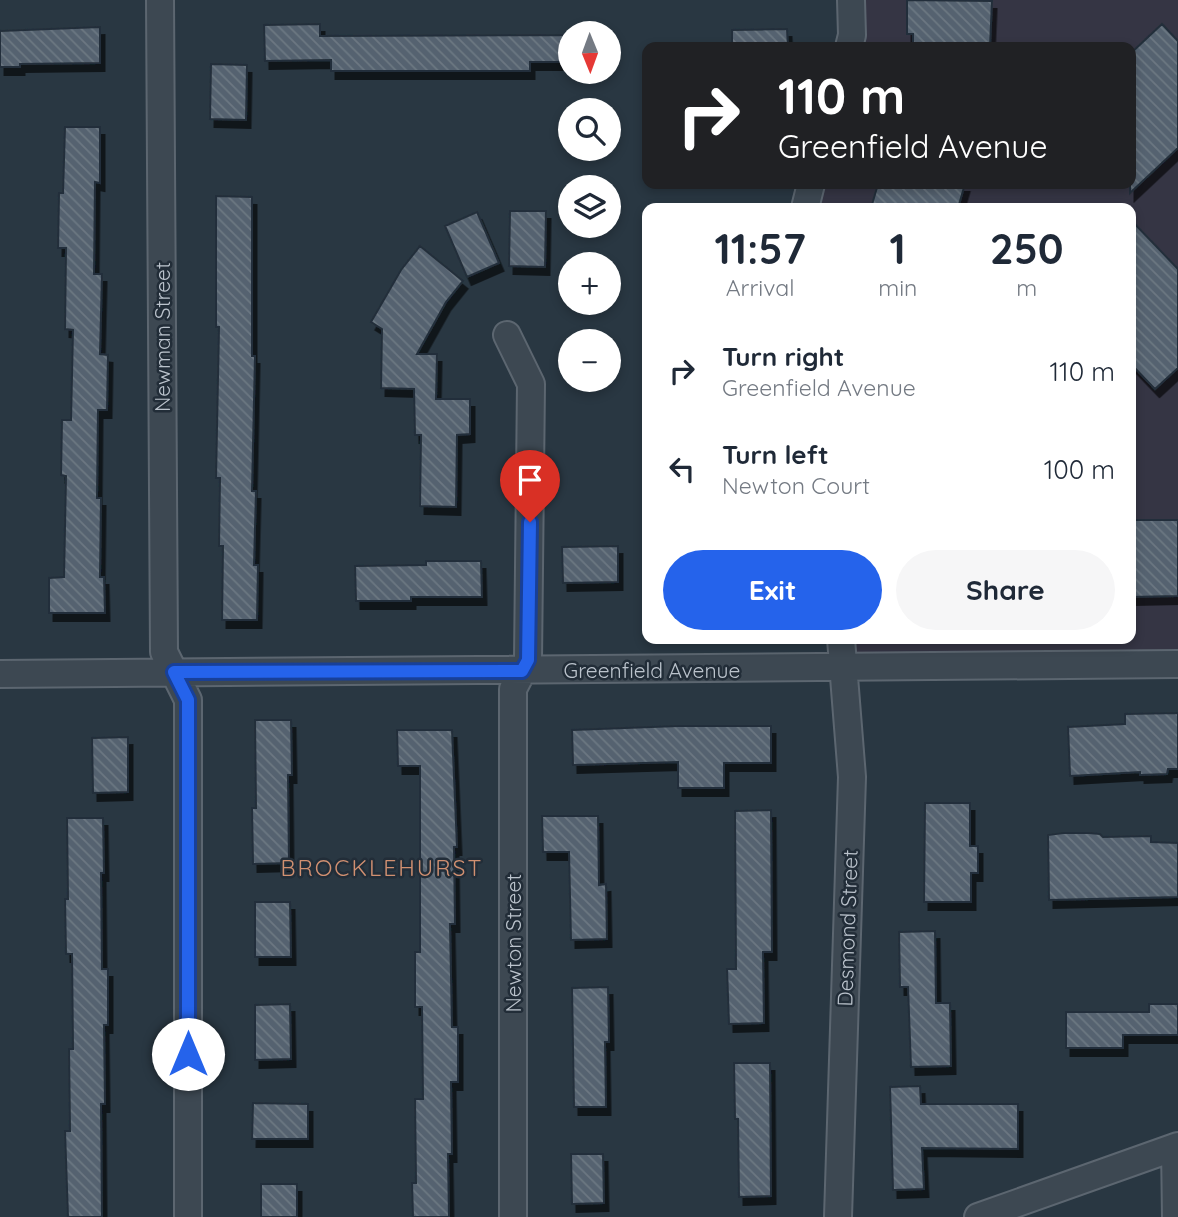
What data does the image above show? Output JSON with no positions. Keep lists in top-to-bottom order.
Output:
{
  "streets": {
    "street": [
      "Newman Street",
      "Greenfield Avenue",
      "Desmond Street",
      "Newton Street"
    ]
  },
  "crossings": [
    ["Newman Street", "Greenfield Avenue"],
    ["Greenfield Avenue", "Desmond Street"],
    ["Greenfield Avenue", "Newton Street"]
  ],
  "districts": ["BROCKLEHURST"],
  "north": "bottom",
  "page": {
    "map_buttons": ["+", "−"],
    "turn": ["110 m", "Greenfield Avenue"],
    "eta": [
      "11:57",
      "Arrival",
      "1",
      "min",
      "250",
      "m"
    ],
    "list": [
      {
        "name": "Turn right",
        "note": "Greenfield Avenue",
        "value": "110 m"
      },
      {
        "name": "Turn left",
        "note": "Newton Court",
        "value": "100 m"
      }
    ],
    "buttons": ["Exit", "Share"]
  }
}
